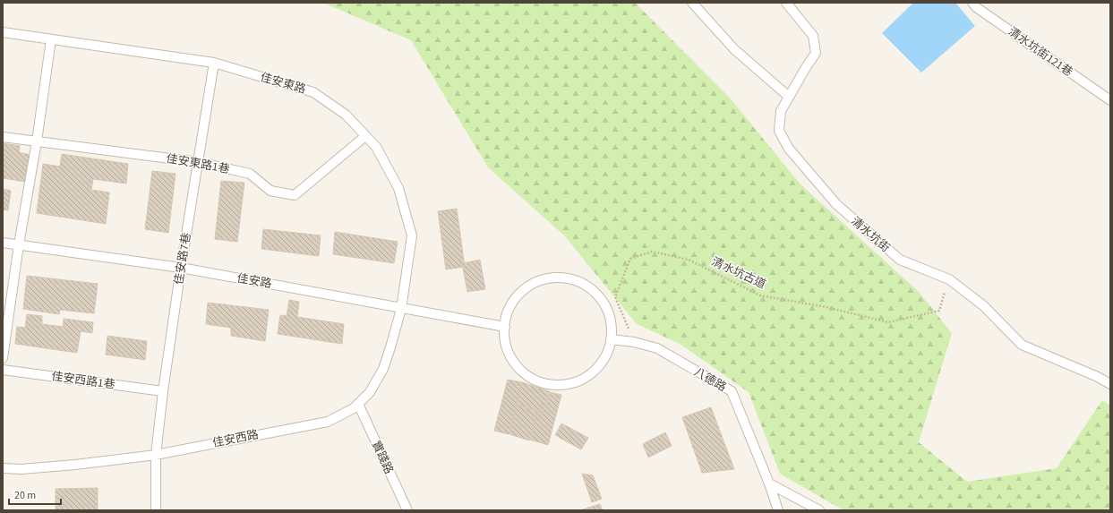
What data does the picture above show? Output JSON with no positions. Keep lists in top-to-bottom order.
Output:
{
  "streets": {
    "lane": [
      "清水坑街121巷",
      "佳安東路",
      "佳安東路1巷",
      "清水坑街",
      "佳安路7巷",
      "佳安路",
      "八德路",
      "佳安西路1巷",
      "佳安西路",
      "實踐路"
    ],
    "path": ["清水坑古道"]
  },
  "crossings": [
    ["佳安東路", "佳安東路1巷"],
    ["佳安東路", "佳安路7巷"],
    ["佳安東路", "佳安路"],
    ["佳安東路", "佳安西路"],
    ["佳安東路1巷", "佳安路7巷"],
    ["清水坑街", "清水坑古道"],
    ["佳安路7巷", "佳安路"],
    ["佳安路7巷", "佳安西路1巷"],
    ["佳安路7巷", "佳安西路"],
    ["清水坑古道", "八德路"],
    ["佳安路", "八德路"],
    ["佳安路", "佳安西路"],
    ["佳安西路", "實踐路"]
  ],
  "scale_bar": "20 m"
}
